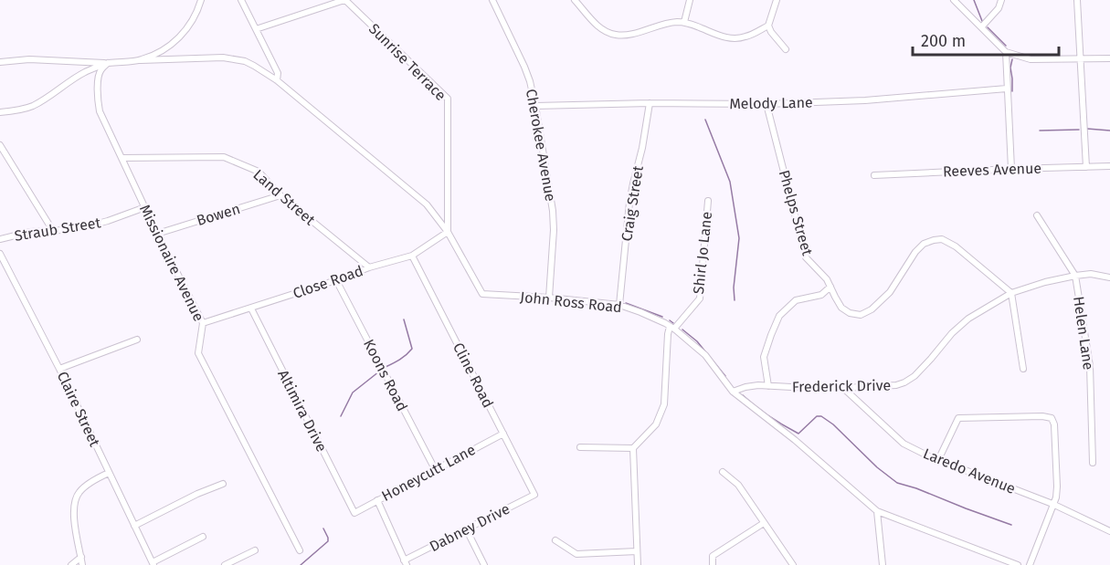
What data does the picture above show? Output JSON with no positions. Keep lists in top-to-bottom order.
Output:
{
  "streets": {
    "street": [
      "Sunrise Terrace",
      "Melody Lane",
      "Cherokee Avenue",
      "Reeves Avenue",
      "Land Street",
      "Craig Street",
      "Phelps Street",
      "Bowen",
      "Straub Street",
      "Shirl Jo Lane",
      "Missionaire Avenue",
      "Close Road",
      "John Ross Road",
      "Helen Lane",
      "Koons Road",
      "Cline Road",
      "Frederick Drive",
      "Claire Street",
      "Altimira Drive",
      "Laredo Avenue",
      "Honeycutt Lane",
      "Dabney Drive"
    ]
  },
  "crossings": [
    ["Sunrise Terrace", "Close Road"],
    ["Sunrise Terrace", "John Ross Road"],
    ["Melody Lane", "Cherokee Avenue"],
    ["Melody Lane", "Craig Street"],
    ["Melody Lane", "Phelps Street"],
    ["Cherokee Avenue", "John Ross Road"],
    ["Land Street", "Bowen"],
    ["Land Street", "Missionaire Avenue"],
    ["Land Street", "Close Road"],
    ["Craig Street", "John Ross Road"],
    ["Phelps Street", "Frederick Drive"],
    ["Bowen", "Missionaire Avenue"],
    ["Straub Street", "Missionaire Avenue"],
    ["Shirl Jo Lane", "John Ross Road"],
    ["Missionaire Avenue", "Close Road"],
    ["Missionaire Avenue", "John Ross Road"],
    ["Close Road", "John Ross Road"],
    ["Close Road", "Koons Road"],
    ["Close Road", "Cline Road"],
    ["Close Road", "Altimira Drive"],
    ["John Ross Road", "Frederick Drive"],
    ["Helen Lane", "Frederick Drive"],
    ["Koons Road", "Honeycutt Lane"],
    ["Cline Road", "Honeycutt Lane"],
    ["Cline Road", "Dabney Drive"],
    ["Frederick Drive", "Laredo Avenue"],
    ["Altimira Drive", "Honeycutt Lane"]
  ],
  "scale_bar": "200 m"
}
